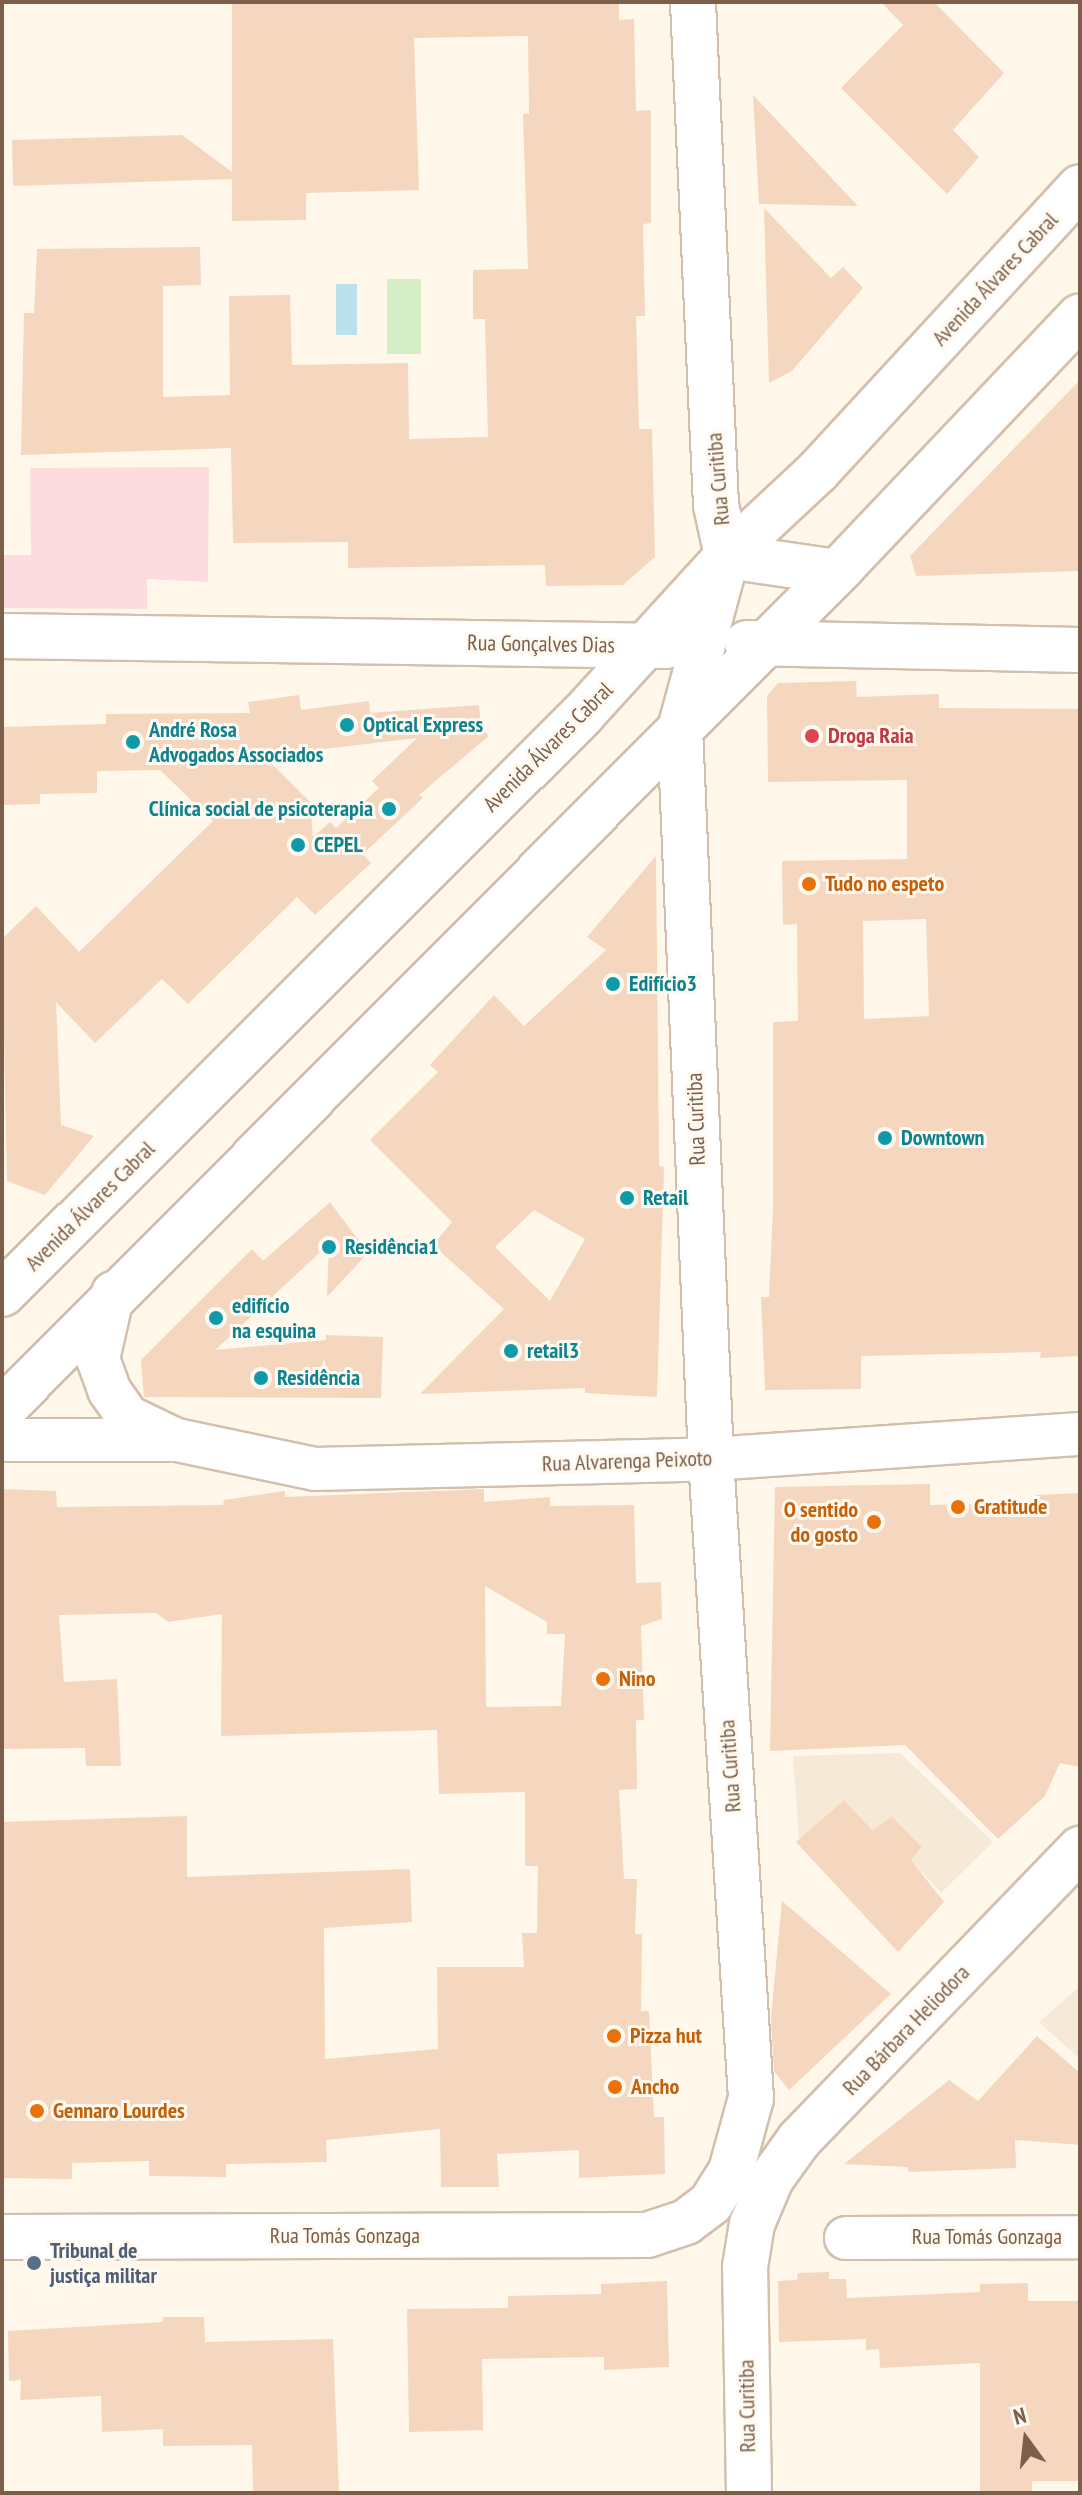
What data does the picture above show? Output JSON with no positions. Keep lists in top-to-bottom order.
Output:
{
  "streets": {
    "street": [
      "Avenida Álvares Cabral",
      "Rua Curitiba",
      "Rua Gonçalves Dias",
      "Rua Alvarenga Peixoto",
      "Rua Bárbara Heliodora",
      "Rua Tomás Gonzaga"
    ]
  },
  "crossings": [
    ["Avenida Álvares Cabral", "Rua Curitiba"],
    ["Avenida Álvares Cabral", "Rua Gonçalves Dias"],
    ["Rua Curitiba", "Rua Gonçalves Dias"],
    ["Rua Curitiba", "Rua Alvarenga Peixoto"],
    ["Rua Curitiba", "Rua Bárbara Heliodora"],
    ["Rua Curitiba", "Rua Tomás Gonzaga"]
  ],
  "places": [
    "Optical Express",
    "Droga Raia",
    "André Rosa Advogados Associados",
    "Clínica social de psicoterapia",
    "CEPEL",
    "Tudo no espeto",
    "Edifício3",
    "Downtown",
    "Retail",
    "Residência1",
    "edifício na esquina",
    "retail3",
    "Residência",
    "Gratitude",
    "O sentido do gosto",
    "Nino",
    "Pizza hut",
    "Ancho",
    "Gennaro Lourdes",
    "Tribunal de justiça militar"
  ],
  "north": "top"
}
